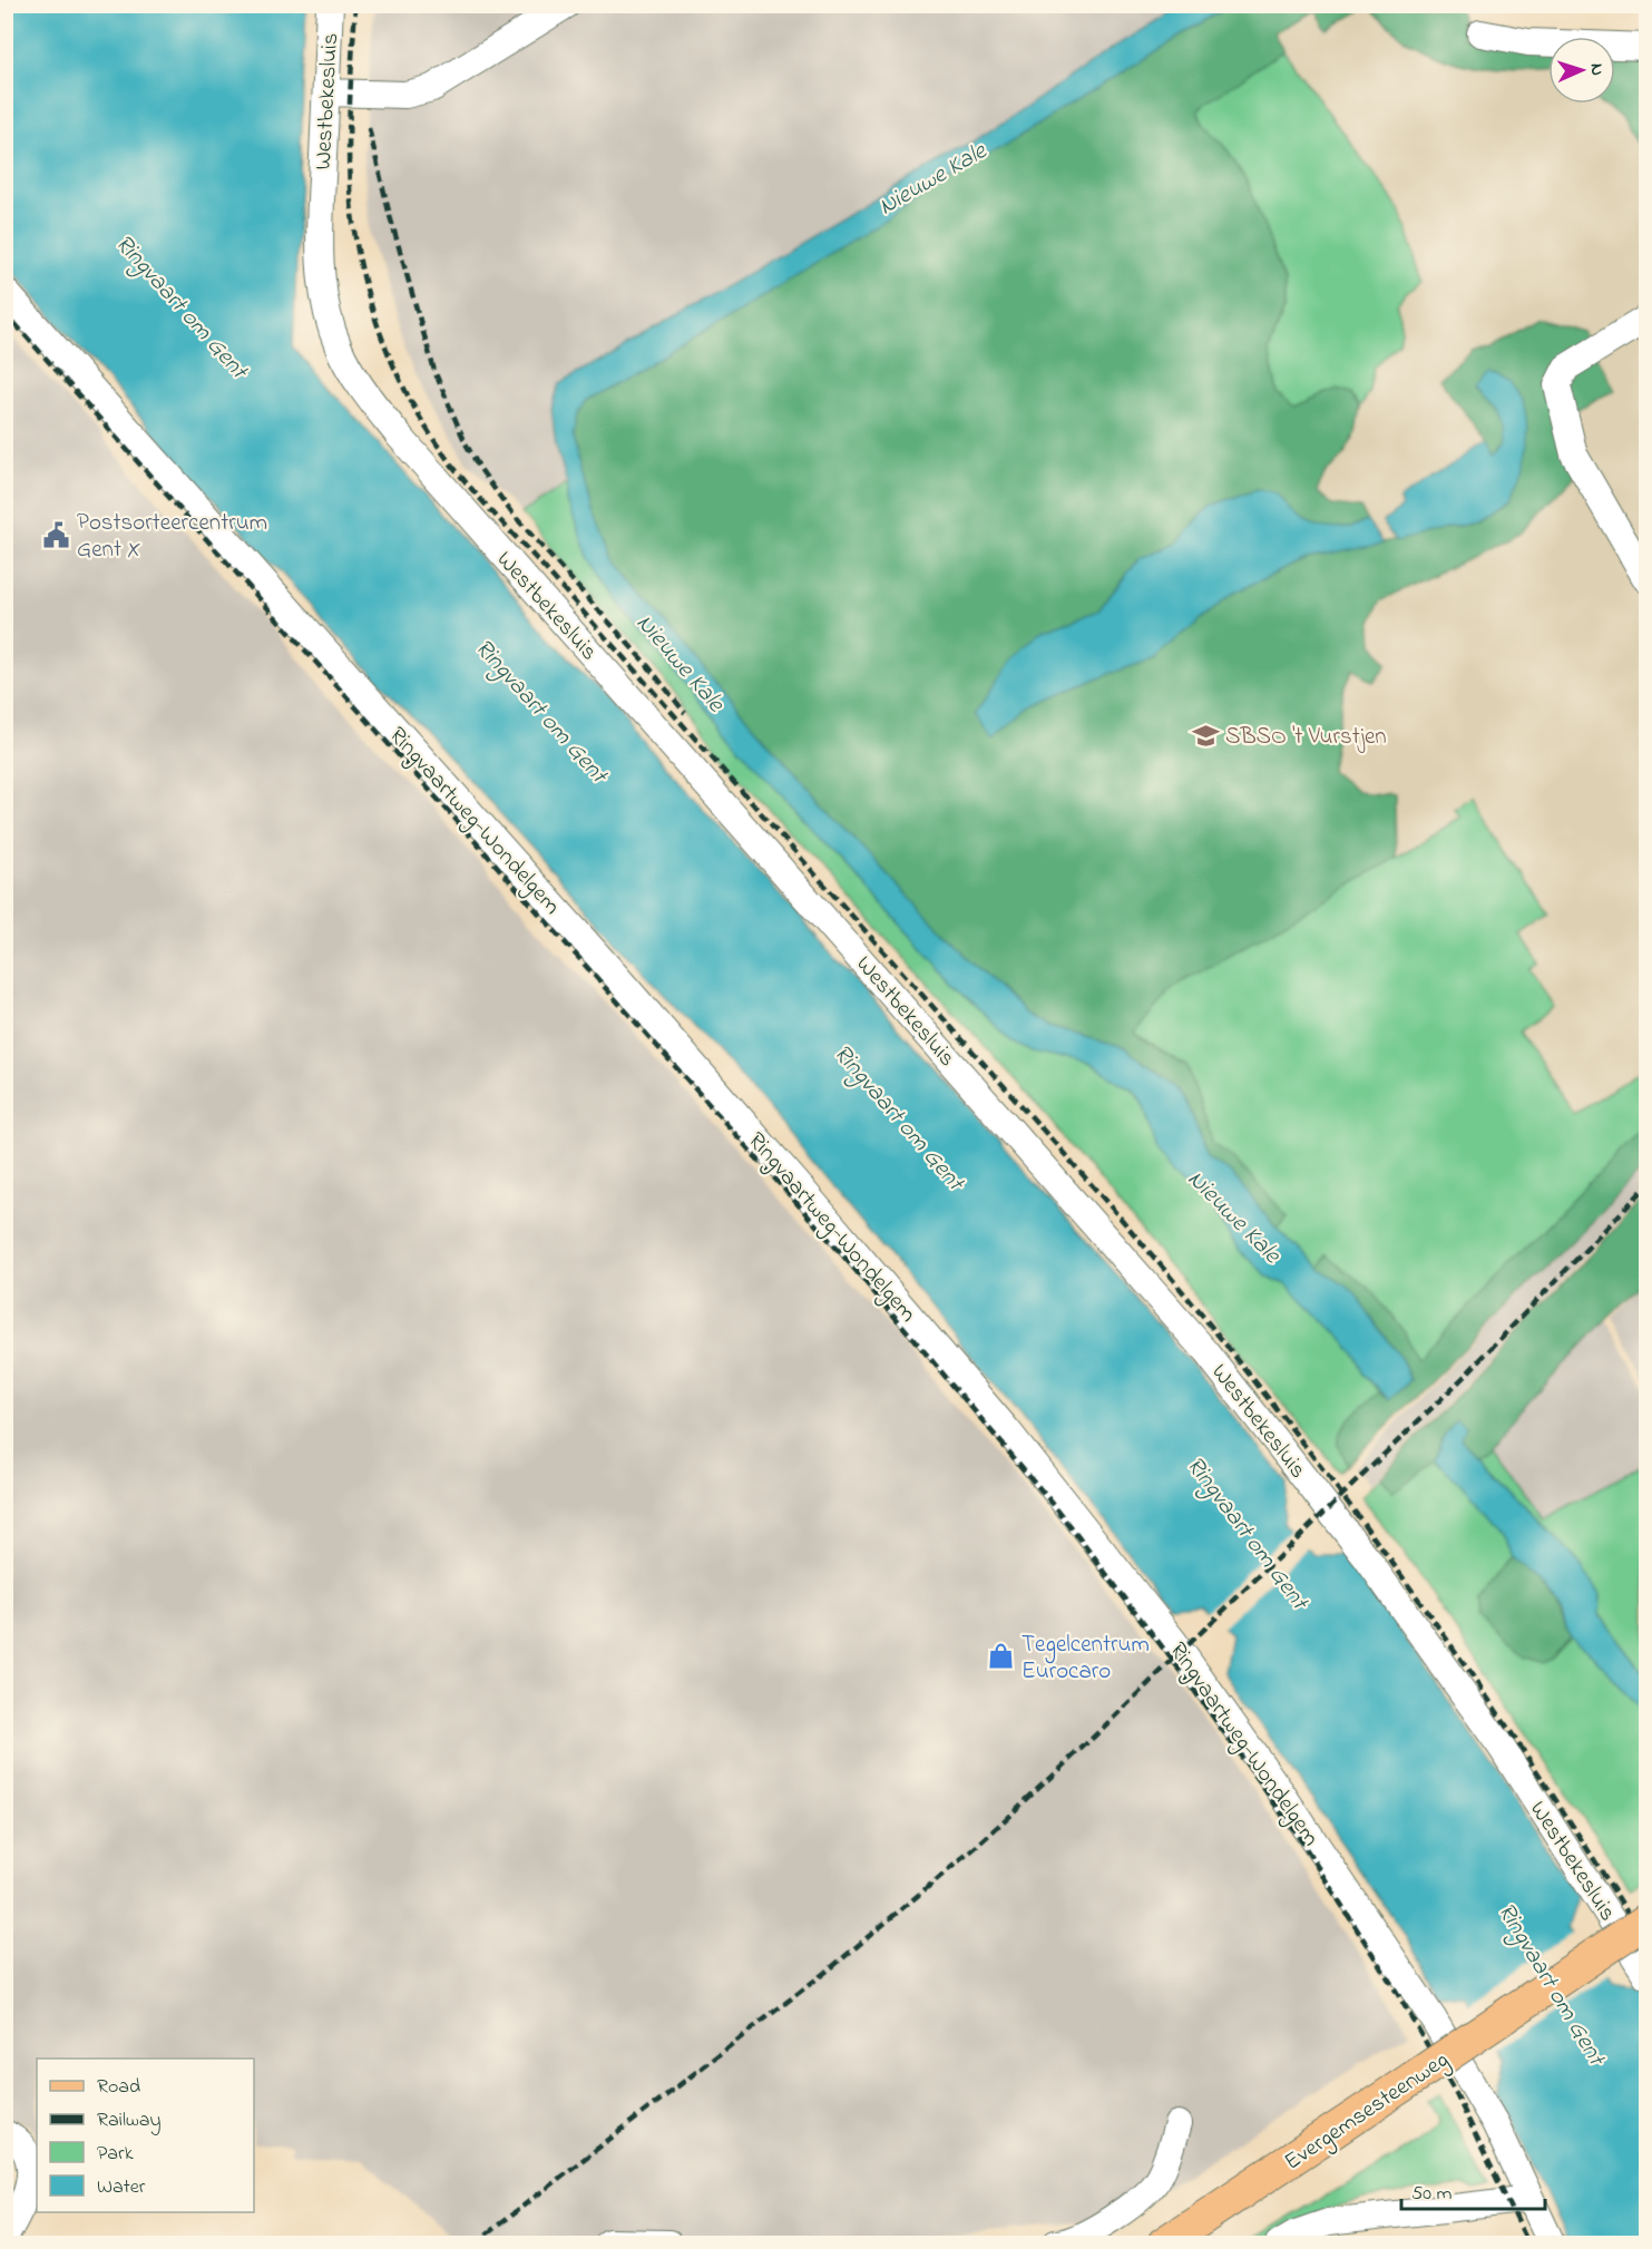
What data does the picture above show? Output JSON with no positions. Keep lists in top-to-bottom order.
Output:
{
  "streets": {
    "main road": ["Evergemsesteenweg"],
    "street": ["Westbekesluis", "Ringvaartweg-Wondelgem"]
  },
  "water": ["Nieuwe Kale", "Ringvaart om Gent"],
  "places": {
    "public building": ["Postsorteercentrum Gent X"],
    "school or university": ["SBSO 't Vurstjen"],
    "shop": ["Tegelcentrum Eurocaro"]
  },
  "legend": [
    "Road",
    "Railway",
    "Park",
    "Water"
  ],
  "scale_bar": "50 m",
  "north": "right"
}
